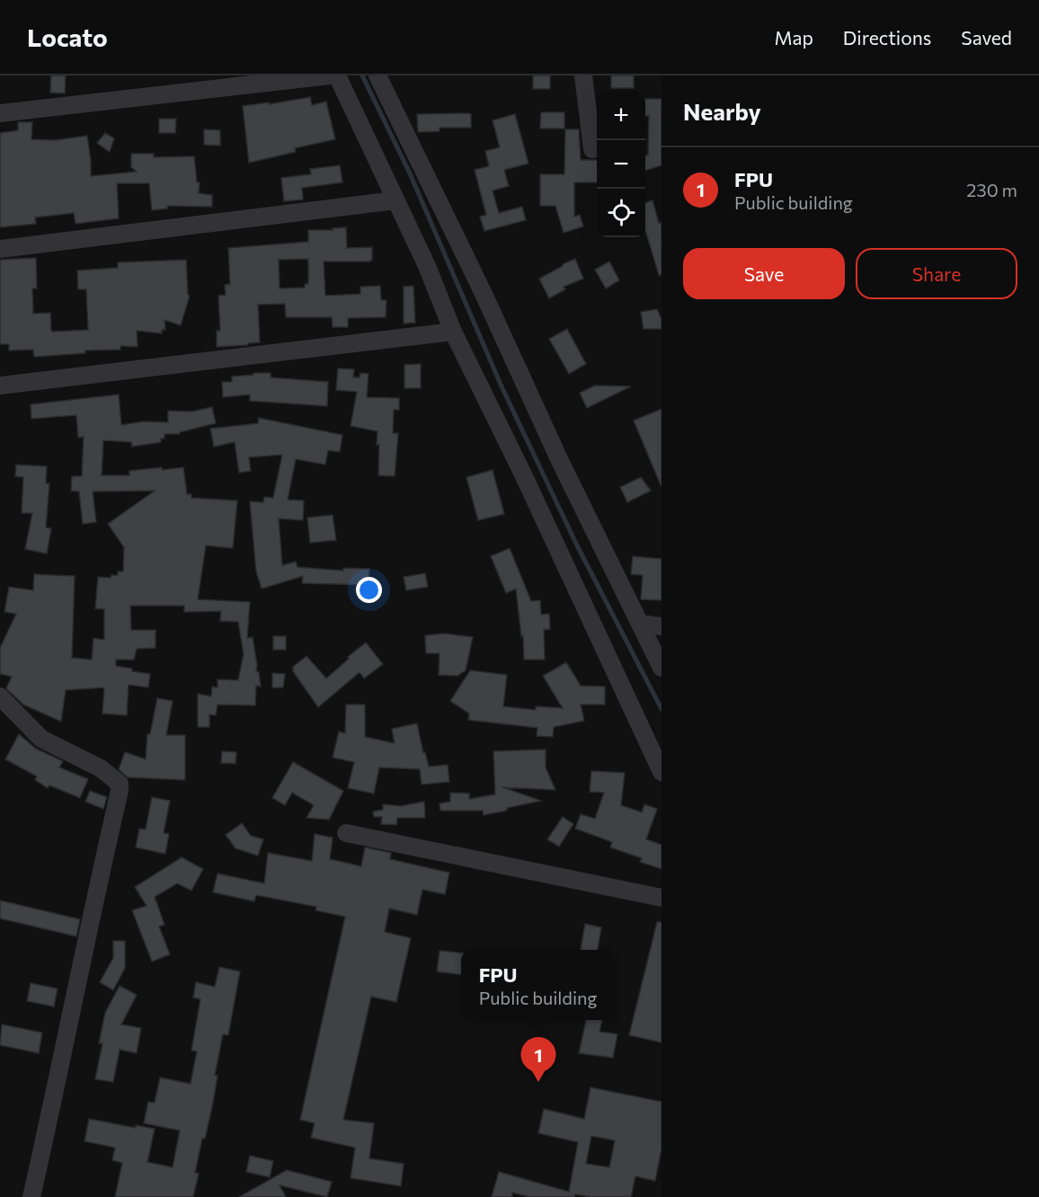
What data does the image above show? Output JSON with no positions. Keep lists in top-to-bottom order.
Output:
{
  "page": {
    "header": "Locato",
    "nav": ["Map", "Directions", "Saved"],
    "heading": "Nearby",
    "map_buttons": ["+", "−"],
    "list": [
      {
        "mark": "1",
        "name": "FPU",
        "note": "Public building",
        "value": "230 m"
      }
    ],
    "buttons": ["Save", "Share"],
    "popup": ["FPU", "Public building"],
    "pins": "1"
  }
}
